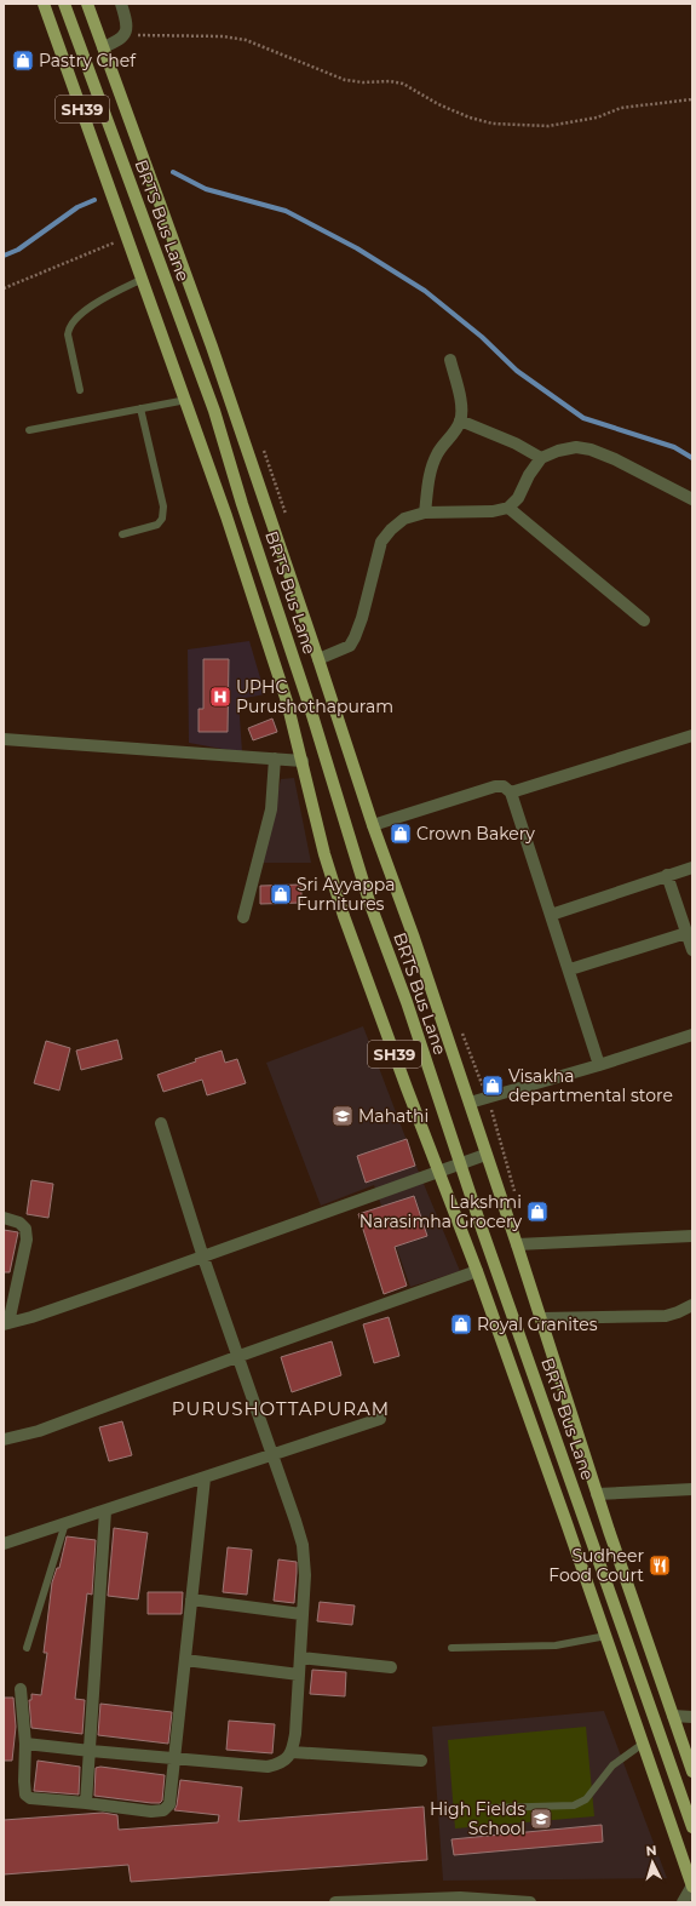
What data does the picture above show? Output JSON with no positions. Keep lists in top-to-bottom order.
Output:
{
  "streets": {
    "main road": ["SH39", "BRTS Bus Lane"]
  },
  "districts": ["PURUSHOTTAPURAM"],
  "places": {
    "shop": [
      "Pastry Chef",
      "Crown Bakery",
      "Sri Ayyappa Furnitures",
      "Visakha departmental store",
      "Lakshmi Narasimha Grocery",
      "Royal Granites"
    ],
    "hospital": ["UPHC Purushothapuram"],
    "school or university": ["Mahathi", "High Fields School"],
    "restaurant": ["Sudheer Food Court"]
  },
  "north": "top"
}
